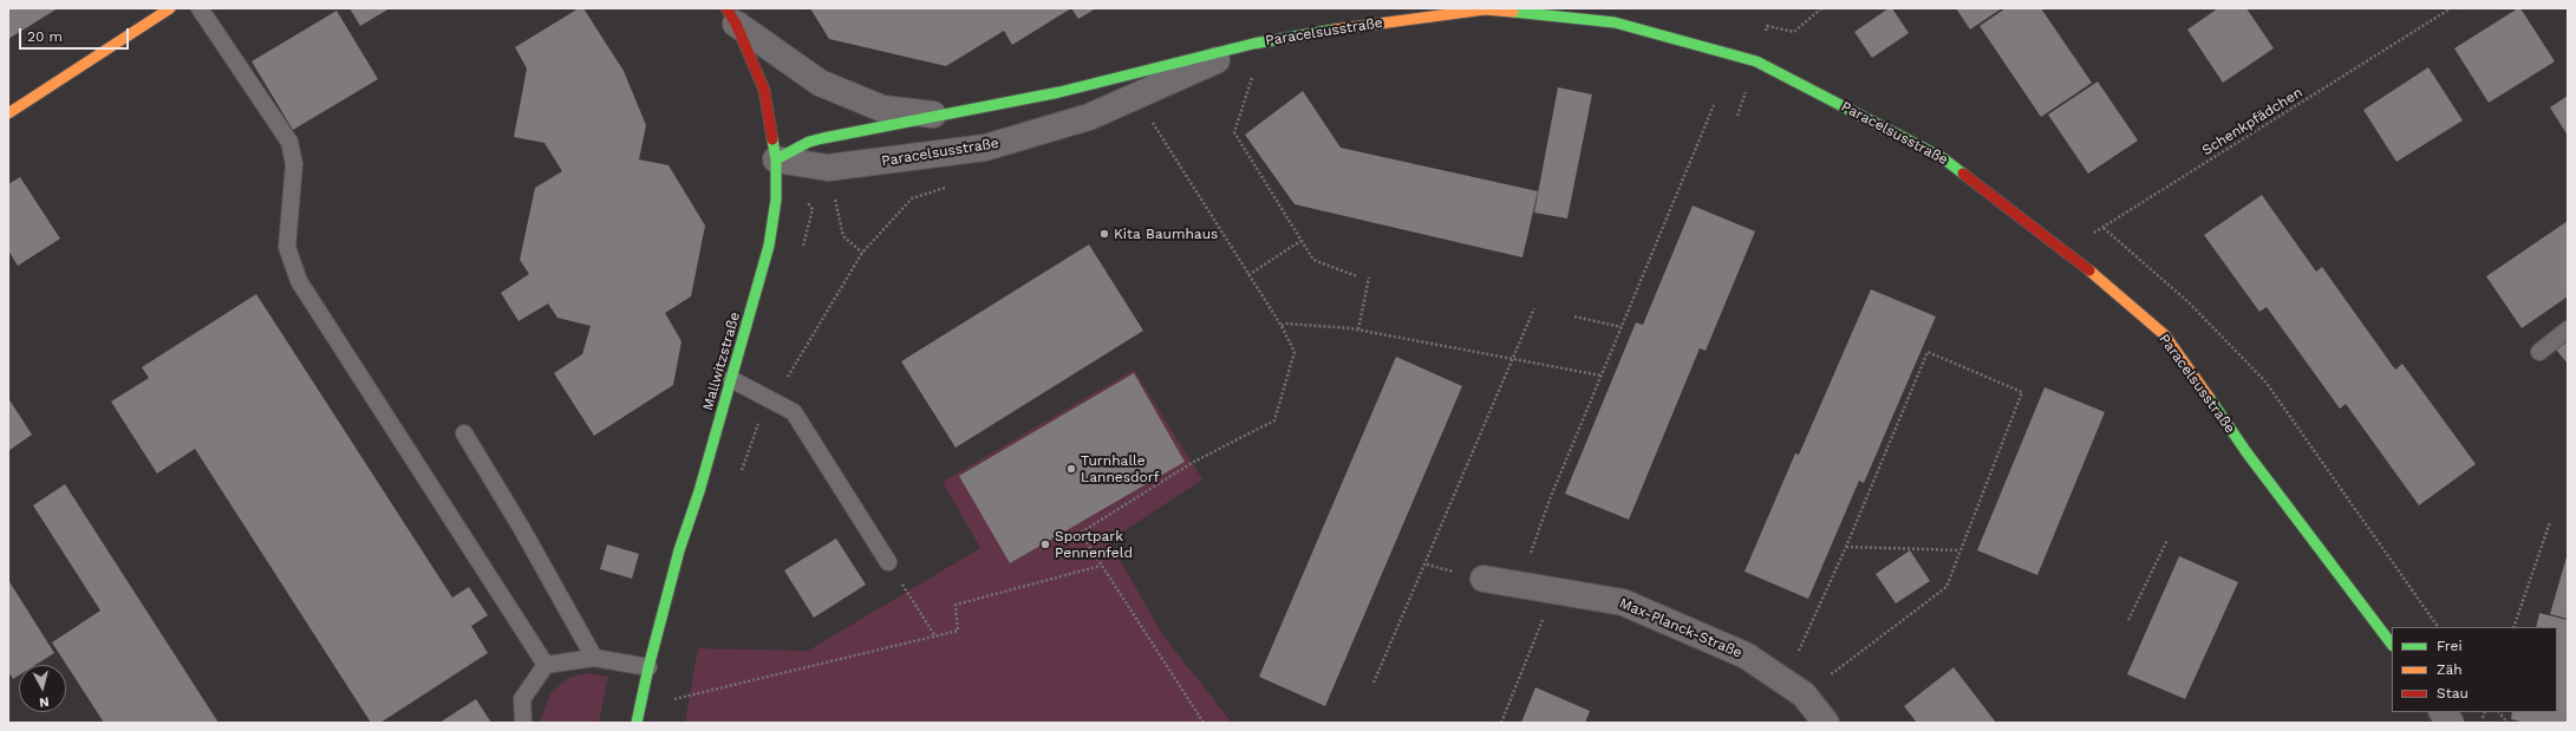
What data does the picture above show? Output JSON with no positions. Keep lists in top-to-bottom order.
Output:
{
  "streets": {
    "street": ["Paracelsusstraße", "Mallwitzstraße", "Max-Planck-Straße"],
    "path": ["Schenkpfädchen"]
  },
  "crossings": [
    ["Paracelsusstraße", "Schenkpfädchen"],
    ["Paracelsusstraße", "Mallwitzstraße"]
  ],
  "places": ["Kita Baumhaus", "Turnhalle Lannesdorf", "Sportpark Pennenfeld"],
  "legend": ["Frei", "Zäh", "Stau"],
  "scale_bar": "20 m",
  "north": "bottom"
}
